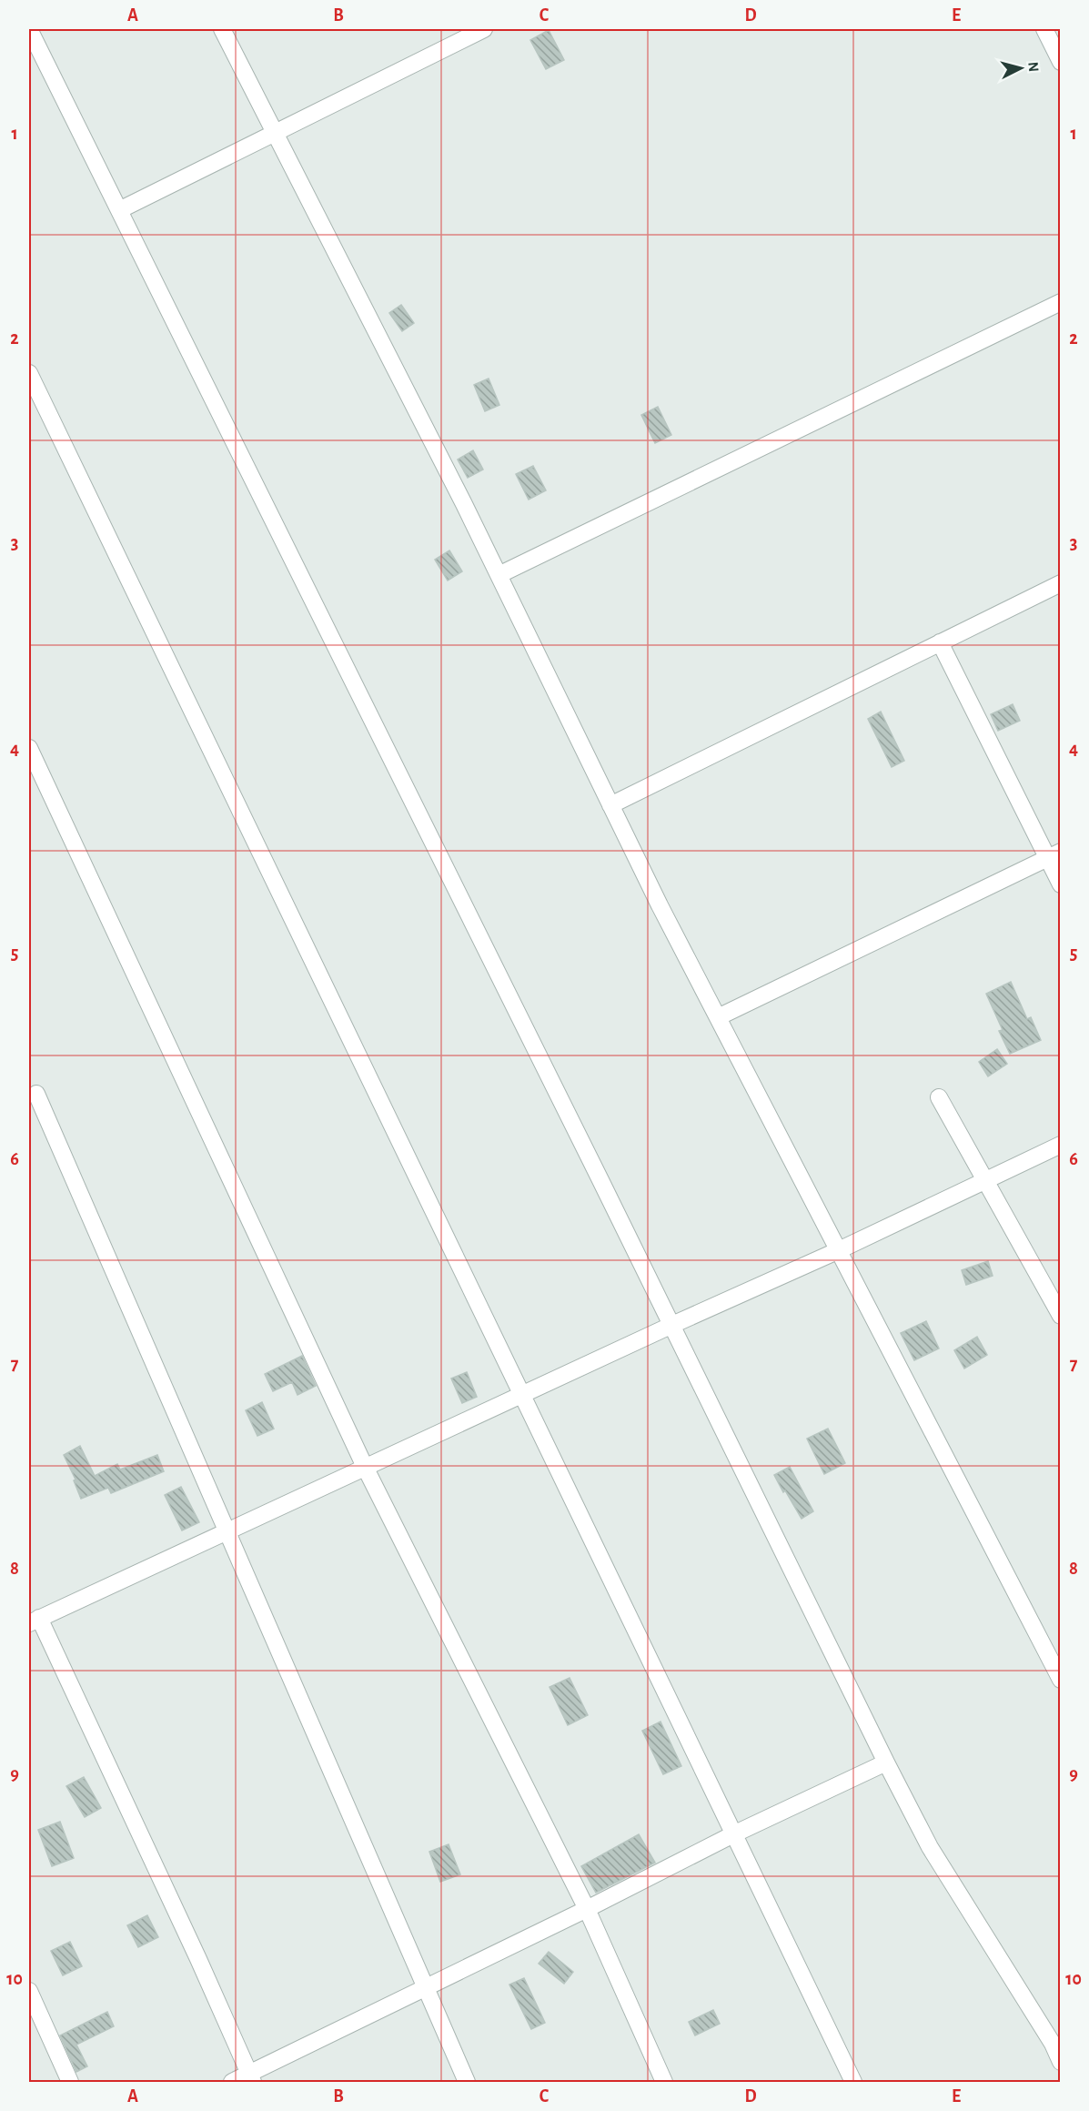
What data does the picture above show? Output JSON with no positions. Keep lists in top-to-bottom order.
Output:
{
  "north": "right",
  "grid": {
    "columns": [
      "A",
      "B",
      "C",
      "D",
      "E"
    ],
    "rows": [
      "1",
      "2",
      "3",
      "4",
      "5",
      "6",
      "7",
      "8",
      "9",
      "10"
    ]
  }
}
